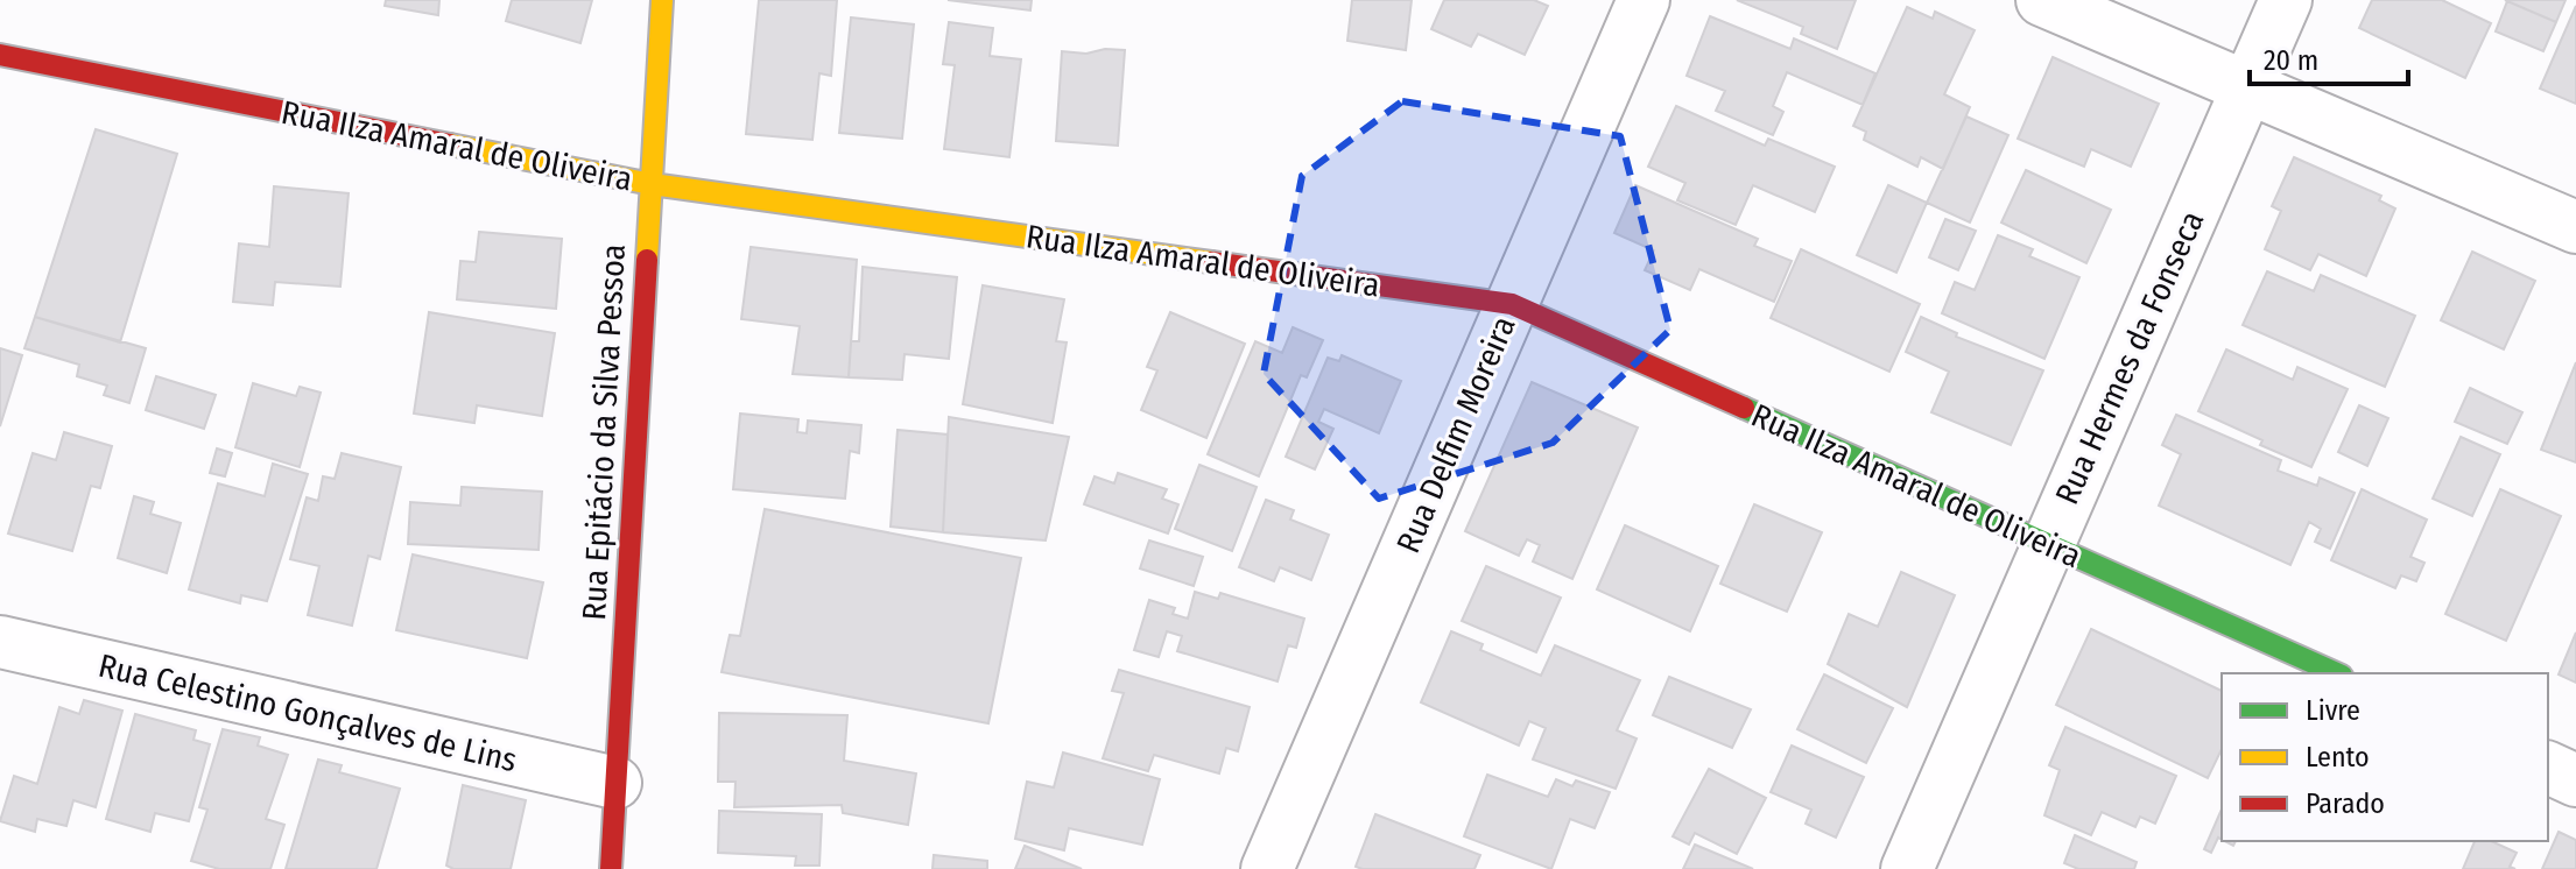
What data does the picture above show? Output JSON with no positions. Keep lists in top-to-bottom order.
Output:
{
  "streets": {
    "street": [
      "Rua Ilza Amaral de Oliveira",
      "Rua Hermes da Fonseca",
      "Rua Epitácio da Silva Pessoa",
      "Rua Delfim Moreira",
      "Rua Celestino Gonçalves de Lins"
    ]
  },
  "crossings": [
    ["Rua Ilza Amaral de Oliveira", "Rua Hermes da Fonseca"],
    ["Rua Ilza Amaral de Oliveira", "Rua Epitácio da Silva Pessoa"],
    ["Rua Ilza Amaral de Oliveira", "Rua Delfim Moreira"],
    ["Rua Epitácio da Silva Pessoa", "Rua Celestino Gonçalves de Lins"]
  ],
  "legend": ["Livre", "Lento", "Parado"],
  "scale_bar": "20 m"
}
